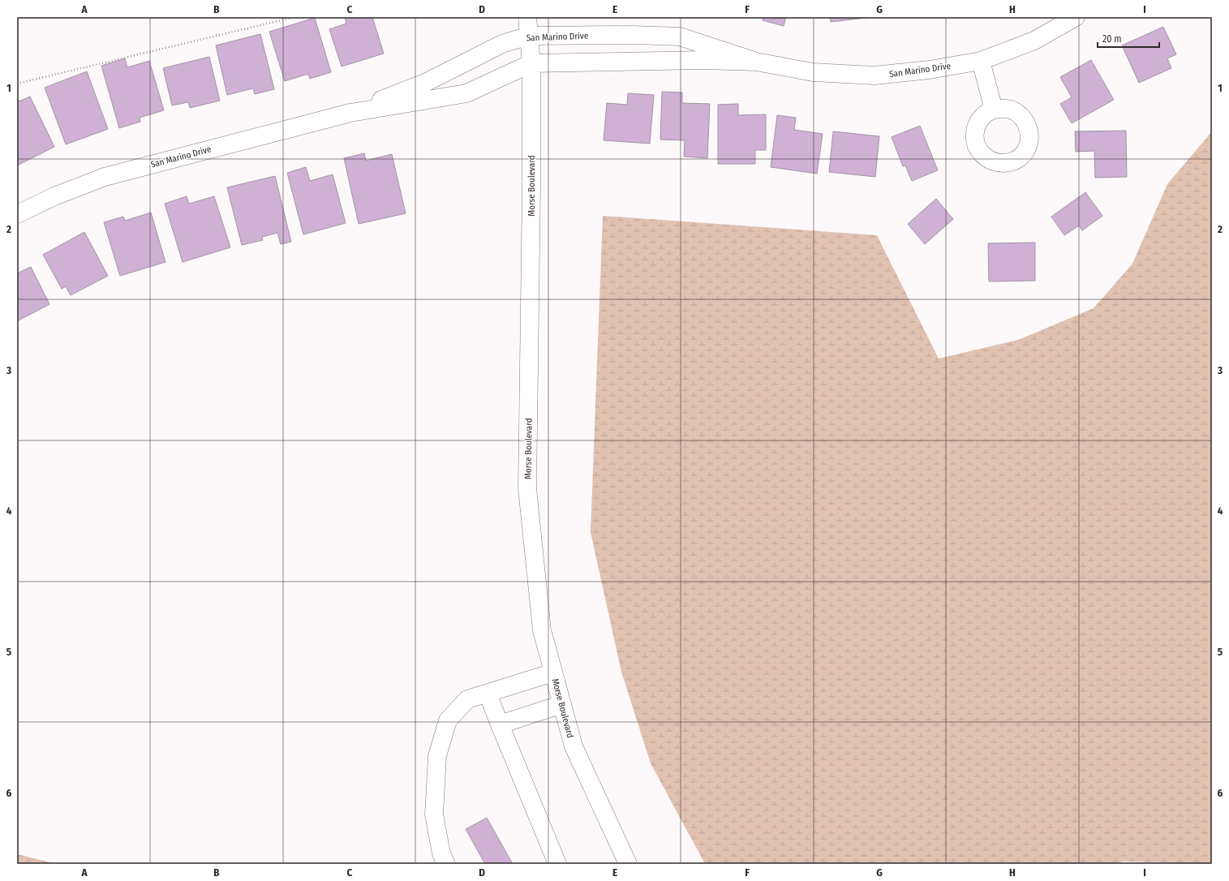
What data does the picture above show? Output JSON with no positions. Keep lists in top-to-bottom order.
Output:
{
  "streets": {
    "street": ["San Marino Drive", "Morse Boulevard"]
  },
  "crossings": [
    ["San Marino Drive", "Morse Boulevard"]
  ],
  "scale_bar": "20 m",
  "grid": {
    "columns": [
      "A",
      "B",
      "C",
      "D",
      "E",
      "F",
      "G",
      "H",
      "I"
    ],
    "rows": [
      "1",
      "2",
      "3",
      "4",
      "5",
      "6"
    ]
  }
}
